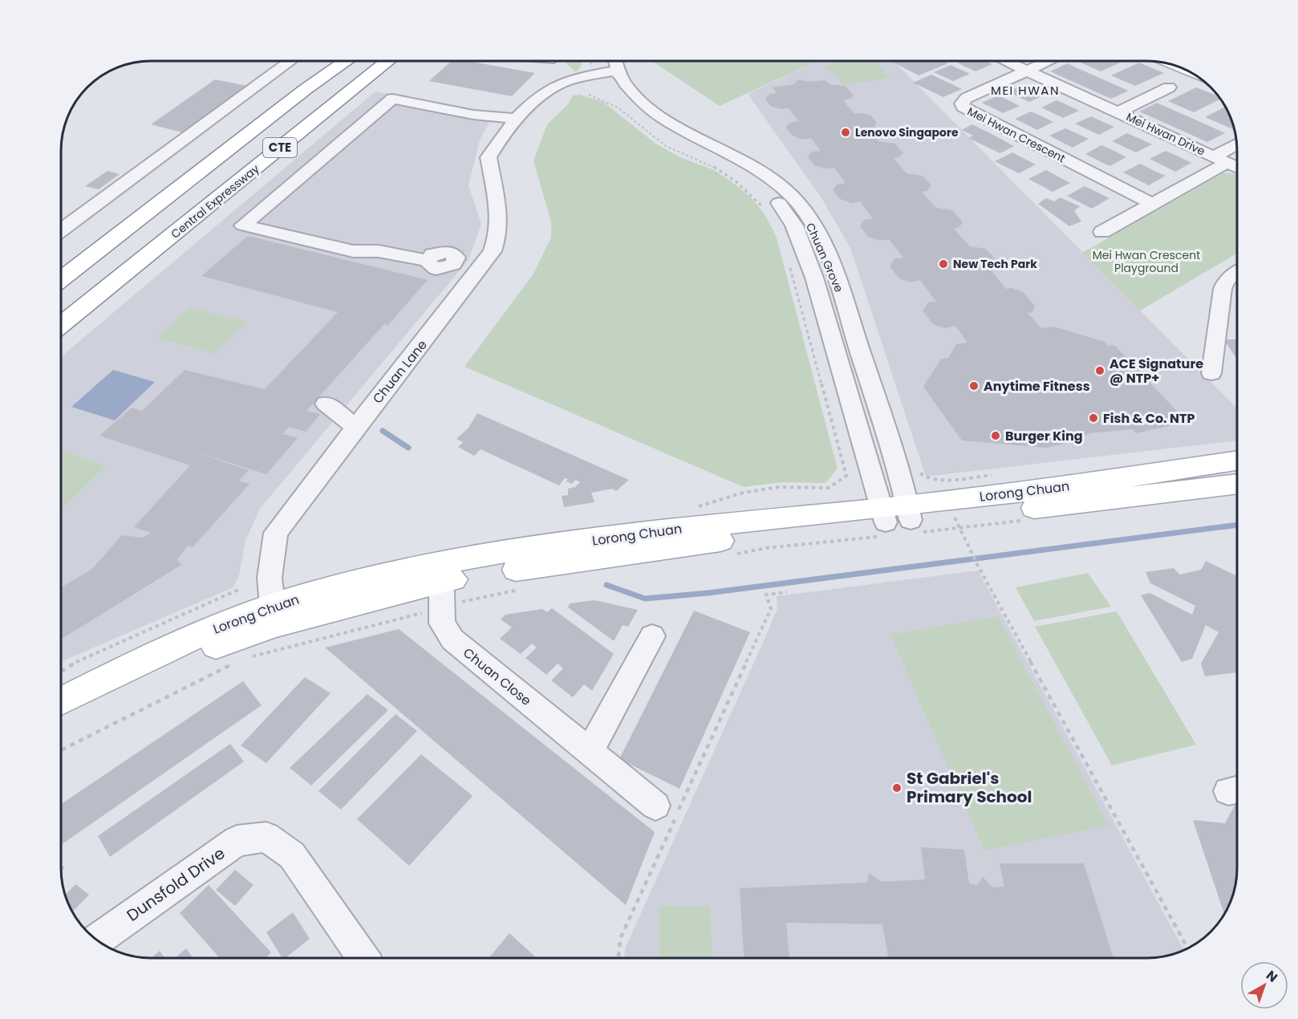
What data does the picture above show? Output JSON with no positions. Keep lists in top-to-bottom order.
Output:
{
  "streets": {
    "main road": ["CTE", "Central Expressway", "Lorong Chuan"],
    "street": [
      "Mei Hwan Drive",
      "Mei Hwan Crescent",
      "Chuan Grove",
      "Chuan Lane",
      "Chuan Close",
      "Dunsfold Drive"
    ]
  },
  "crossings": [
    ["Mei Hwan Drive", "Mei Hwan Crescent"],
    ["Chuan Grove", "Chuan Lane"],
    ["Chuan Grove", "Lorong Chuan"],
    ["Chuan Lane", "Lorong Chuan"],
    ["Lorong Chuan", "Chuan Close"]
  ],
  "districts": ["MEI HWAN"],
  "parks": ["Mei Hwan Crescent Playground"],
  "places": [
    "Lenovo Singapore",
    "New Tech Park",
    "ACE Signature @ NTP+",
    "Anytime Fitness",
    "Fish & Co. NTP",
    "Burger King",
    "St Gabriel's Primary School"
  ],
  "north": "top right"
}
